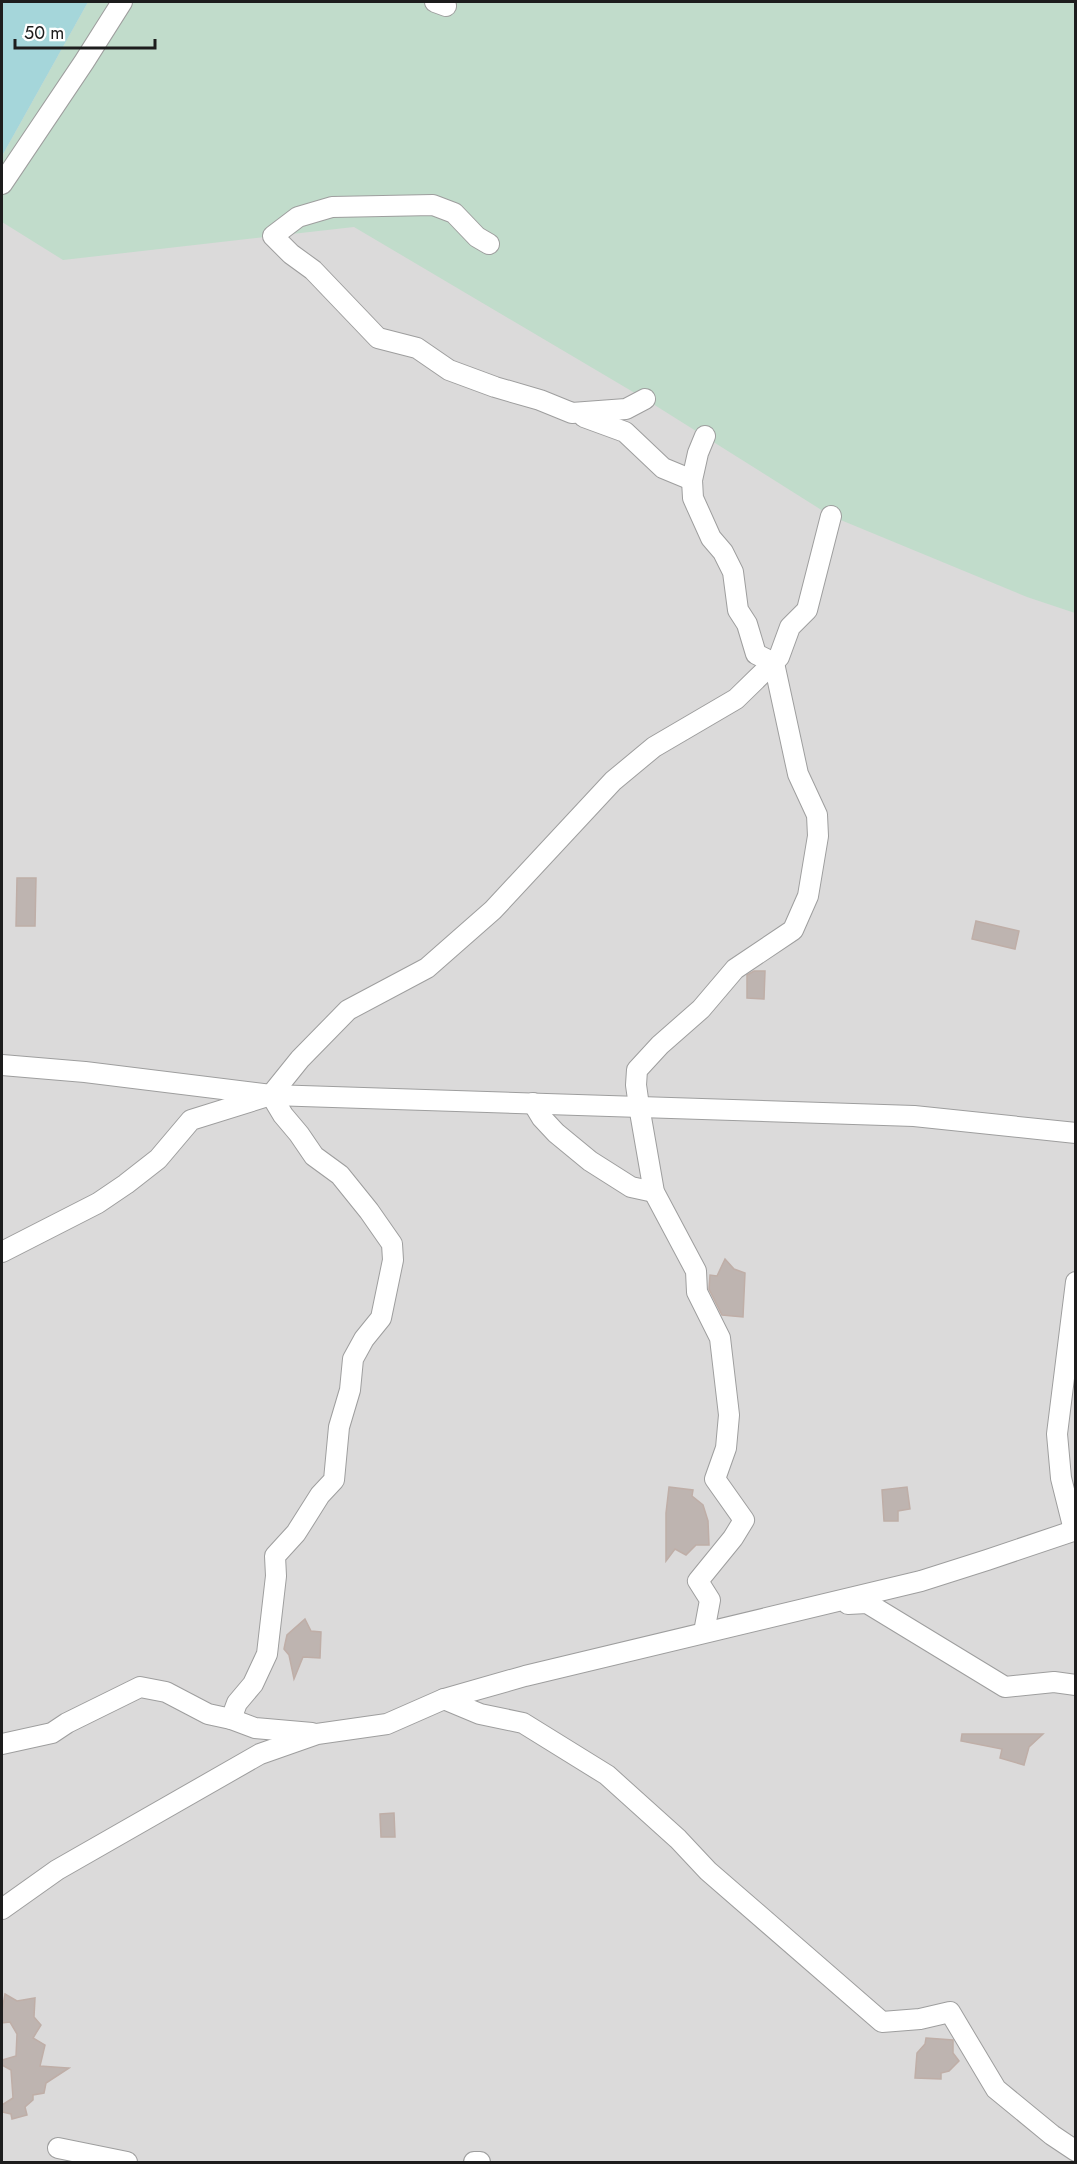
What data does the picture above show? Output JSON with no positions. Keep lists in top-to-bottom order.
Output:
{
  "scale_bar": "50 m"
}
